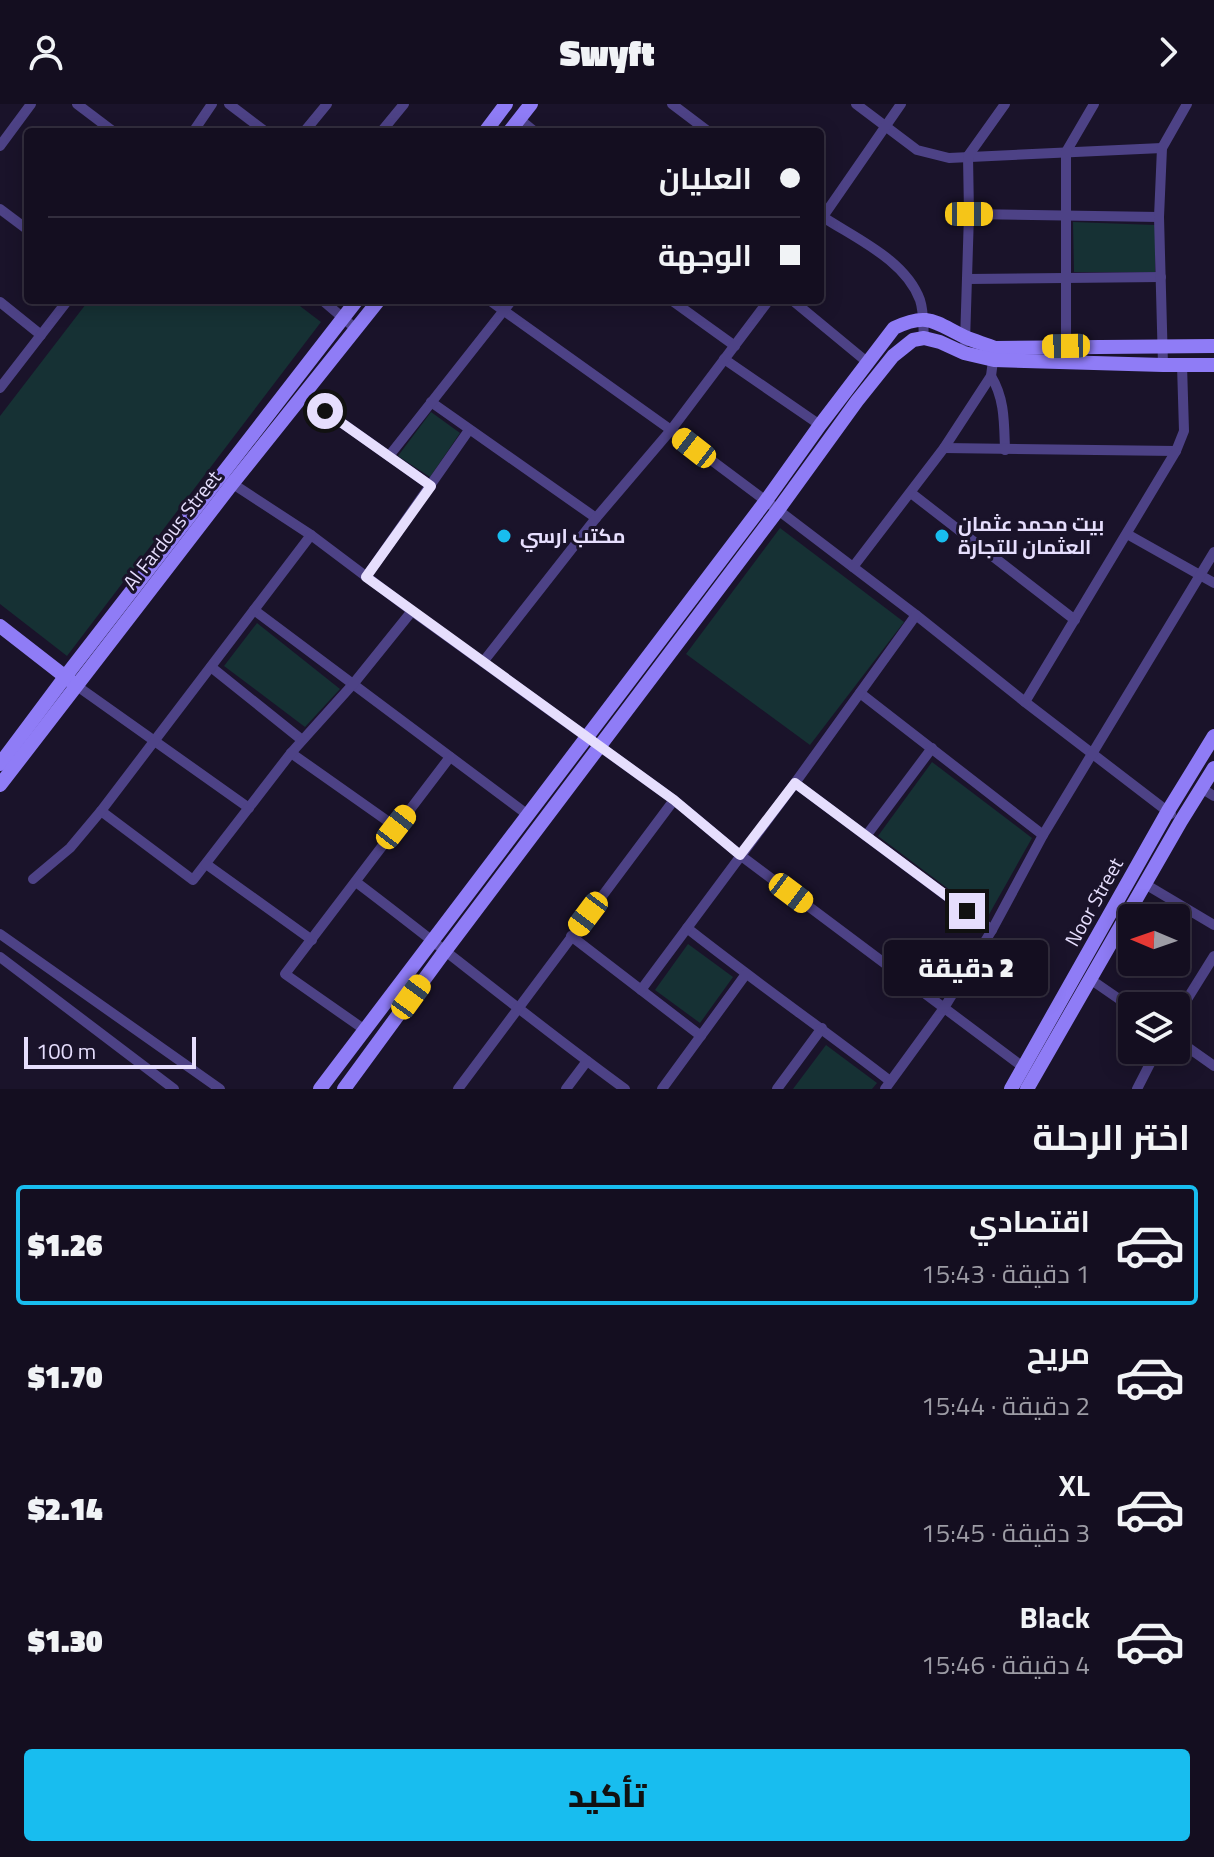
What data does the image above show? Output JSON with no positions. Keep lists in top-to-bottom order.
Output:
{
  "streets": {
    "street": ["Al Fardous Street", "Noor Street"]
  },
  "places": ["مكتب ارسي", "بيت محمد عثمان العثمان للتجارة"],
  "scale_bar": "100 m",
  "north": "left",
  "page": {
    "header": "Swyft",
    "banner": ["العليان", "الوجهة"],
    "bubble": "2 دقيقة",
    "scale": "100 m",
    "heading": "اختر الرحلة",
    "list": [
      {
        "name": "اقتصادي",
        "note": "1 دقيقة · 15:43",
        "value": "$1.26"
      },
      {
        "name": "مريح",
        "note": "2 دقيقة · 15:44",
        "value": "$1.70"
      },
      {
        "name": "XL",
        "note": "3 دقيقة · 15:45",
        "value": "$2.14"
      },
      {
        "name": "Black",
        "note": "4 دقيقة · 15:46",
        "value": "$1.30"
      }
    ],
    "buttons": "تأكيد"
  }
}
